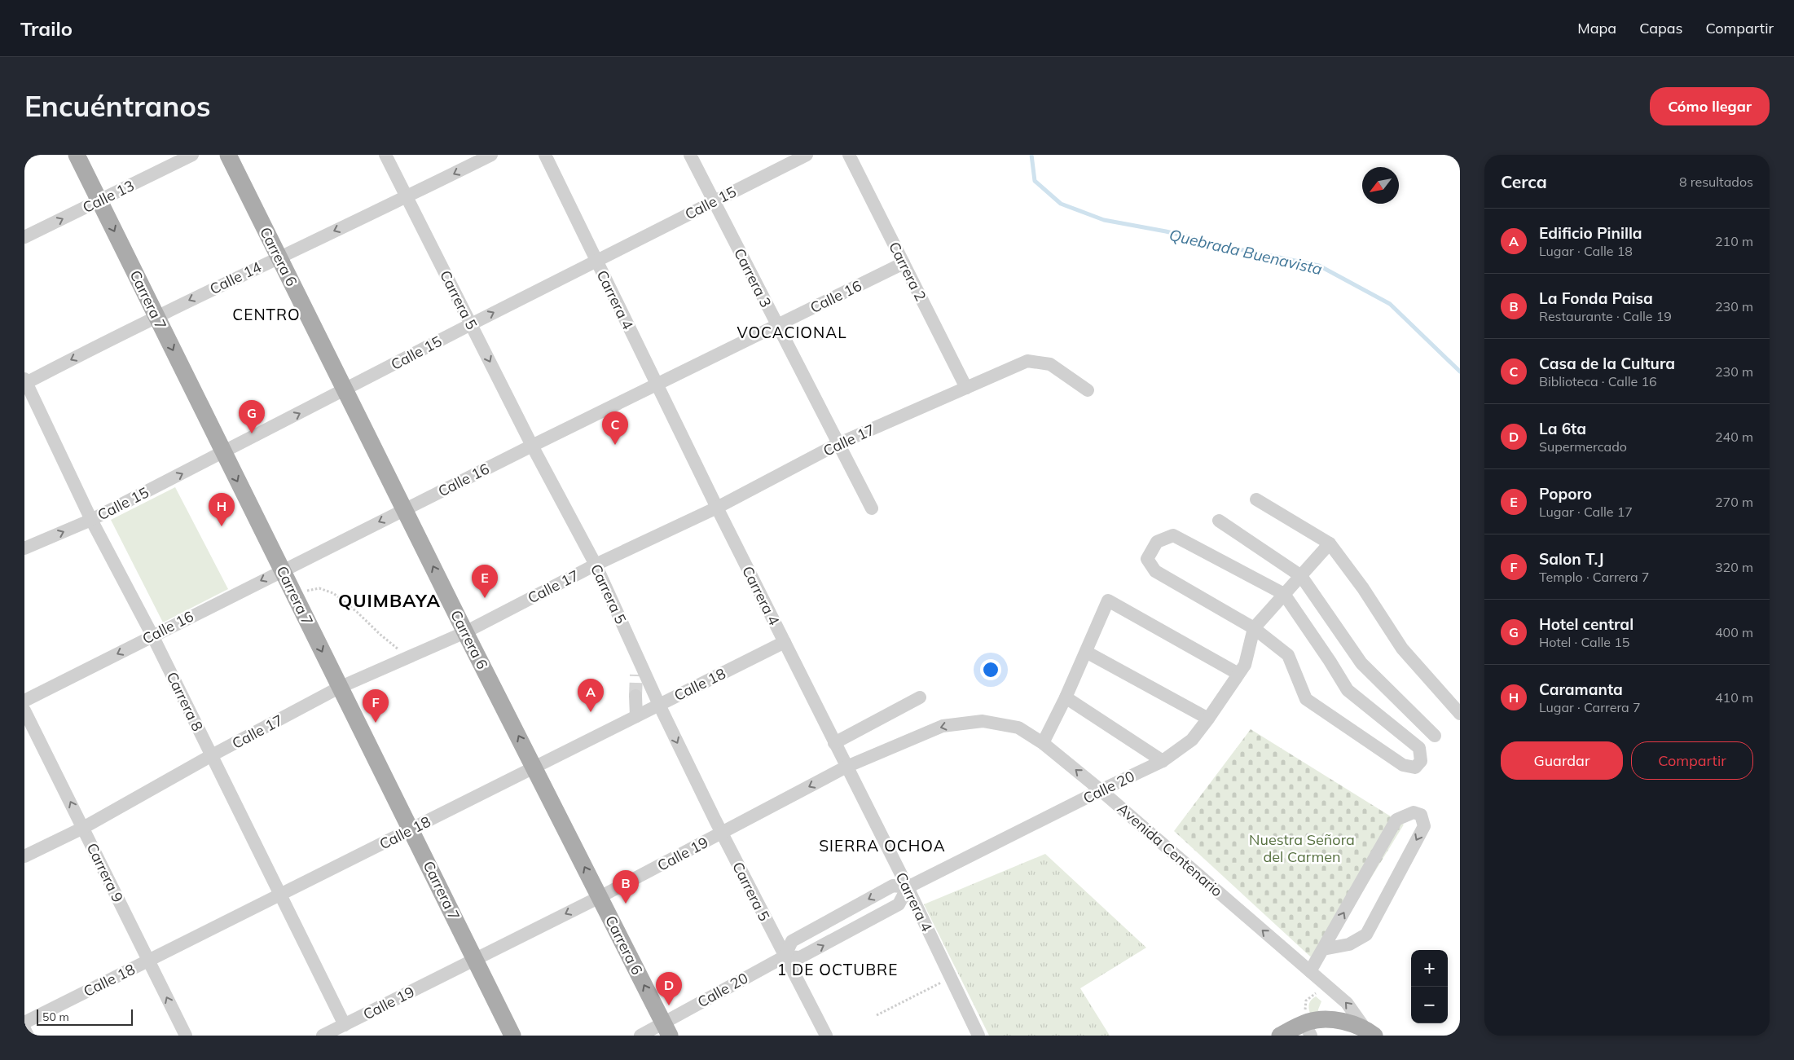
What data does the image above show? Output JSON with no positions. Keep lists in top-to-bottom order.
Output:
{
  "streets": {
    "main road": ["Carrera 6", "Carrera 7"],
    "street": [
      "Calle 13",
      "Calle 15",
      "Carrera 2",
      "Calle 14",
      "Carrera 3",
      "Calle 16",
      "Carrera 5",
      "Carrera 4",
      "Calle 17",
      "Calle 18",
      "Carrera 8",
      "Calle 20",
      "Avenida Centenario",
      "Calle 19",
      "Carrera 9"
    ]
  },
  "crossings": [
    ["Calle 13", "Carrera 7"],
    ["Calle 15", "Carrera 6"],
    ["Calle 15", "Carrera 3"],
    ["Calle 15", "Carrera 7"],
    ["Calle 15", "Carrera 5"],
    ["Calle 15", "Carrera 4"],
    ["Calle 15", "Carrera 8"],
    ["Carrera 6", "Calle 14"],
    ["Carrera 6", "Calle 16"],
    ["Carrera 6", "Calle 17"],
    ["Carrera 6", "Calle 18"],
    ["Carrera 6", "Calle 20"],
    ["Carrera 6", "Calle 19"],
    ["Carrera 2", "Calle 16"],
    ["Carrera 2", "Calle 17"],
    ["Calle 14", "Carrera 7"],
    ["Calle 14", "Carrera 5"],
    ["Calle 14", "Carrera 8"],
    ["Carrera 3", "Calle 16"],
    ["Carrera 3", "Calle 17"],
    ["Calle 16", "Carrera 7"],
    ["Calle 16", "Carrera 5"],
    ["Calle 16", "Carrera 4"],
    ["Calle 16", "Carrera 8"],
    ["Carrera 7", "Calle 17"],
    ["Carrera 7", "Calle 18"],
    ["Carrera 7", "Calle 19"],
    ["Carrera 5", "Calle 17"],
    ["Carrera 5", "Calle 18"],
    ["Carrera 5", "Calle 20"],
    ["Carrera 5", "Calle 19"],
    ["Carrera 4", "Calle 17"],
    ["Carrera 4", "Calle 18"],
    ["Carrera 4", "Calle 20"],
    ["Carrera 4", "Calle 19"],
    ["Calle 17", "Carrera 8"],
    ["Calle 17", "Carrera 9"],
    ["Calle 18", "Carrera 8"],
    ["Calle 18", "Carrera 9"],
    ["Carrera 8", "Calle 19"],
    ["Calle 20", "Avenida Centenario"],
    ["Avenida Centenario", "Calle 19"]
  ],
  "one_way": [
    "Calle 13",
    "Calle 15",
    "Carrera 6",
    "Calle 14",
    "Calle 16",
    "Carrera 7",
    "Calle 19",
    "Carrera 9"
  ],
  "districts": [
    "CENTRO",
    "VOCACIONAL",
    "QUIMBAYA",
    "SIERRA OCHOA",
    "1 DE OCTUBRE"
  ],
  "water": ["Quebrada Buenavista"],
  "parks": ["Nuestra Señora del Carmen"],
  "scale_bar": "50 m",
  "north": "bottom left",
  "page": {
    "header": "Trailo",
    "nav": ["Mapa", "Capas", "Compartir"],
    "buttons": [
      "Cómo llegar",
      ["Guardar", "Compartir"]
    ],
    "title": "Encuéntranos",
    "heading": ["Cerca", "8 resultados"],
    "list": [
      {
        "mark": "A",
        "name": "Edificio Pinilla",
        "note": "Lugar · Calle 18",
        "value": "210 m"
      },
      {
        "mark": "B",
        "name": "La Fonda Paisa",
        "note": "Restaurante · Calle 19",
        "value": "230 m"
      },
      {
        "mark": "C",
        "name": "Casa de la Cultura",
        "note": "Biblioteca · Calle 16",
        "value": "230 m"
      },
      {
        "mark": "D",
        "name": "La 6ta",
        "note": "Supermercado",
        "value": "240 m"
      },
      {
        "mark": "E",
        "name": "Poporo",
        "note": "Lugar · Calle 17",
        "value": "270 m"
      },
      {
        "mark": "F",
        "name": "Salon T.J",
        "note": "Templo · Carrera 7",
        "value": "320 m"
      },
      {
        "mark": "G",
        "name": "Hotel central",
        "note": "Hotel · Calle 15",
        "value": "400 m"
      },
      {
        "mark": "H",
        "name": "Caramanta",
        "note": "Lugar · Carrera 7",
        "value": "410 m"
      }
    ],
    "pins": [
      "G",
      "C",
      "H",
      "E",
      "A",
      "F",
      "B",
      "D"
    ],
    "map_buttons": ["+", "−"],
    "scale": "50 m"
  }
}
